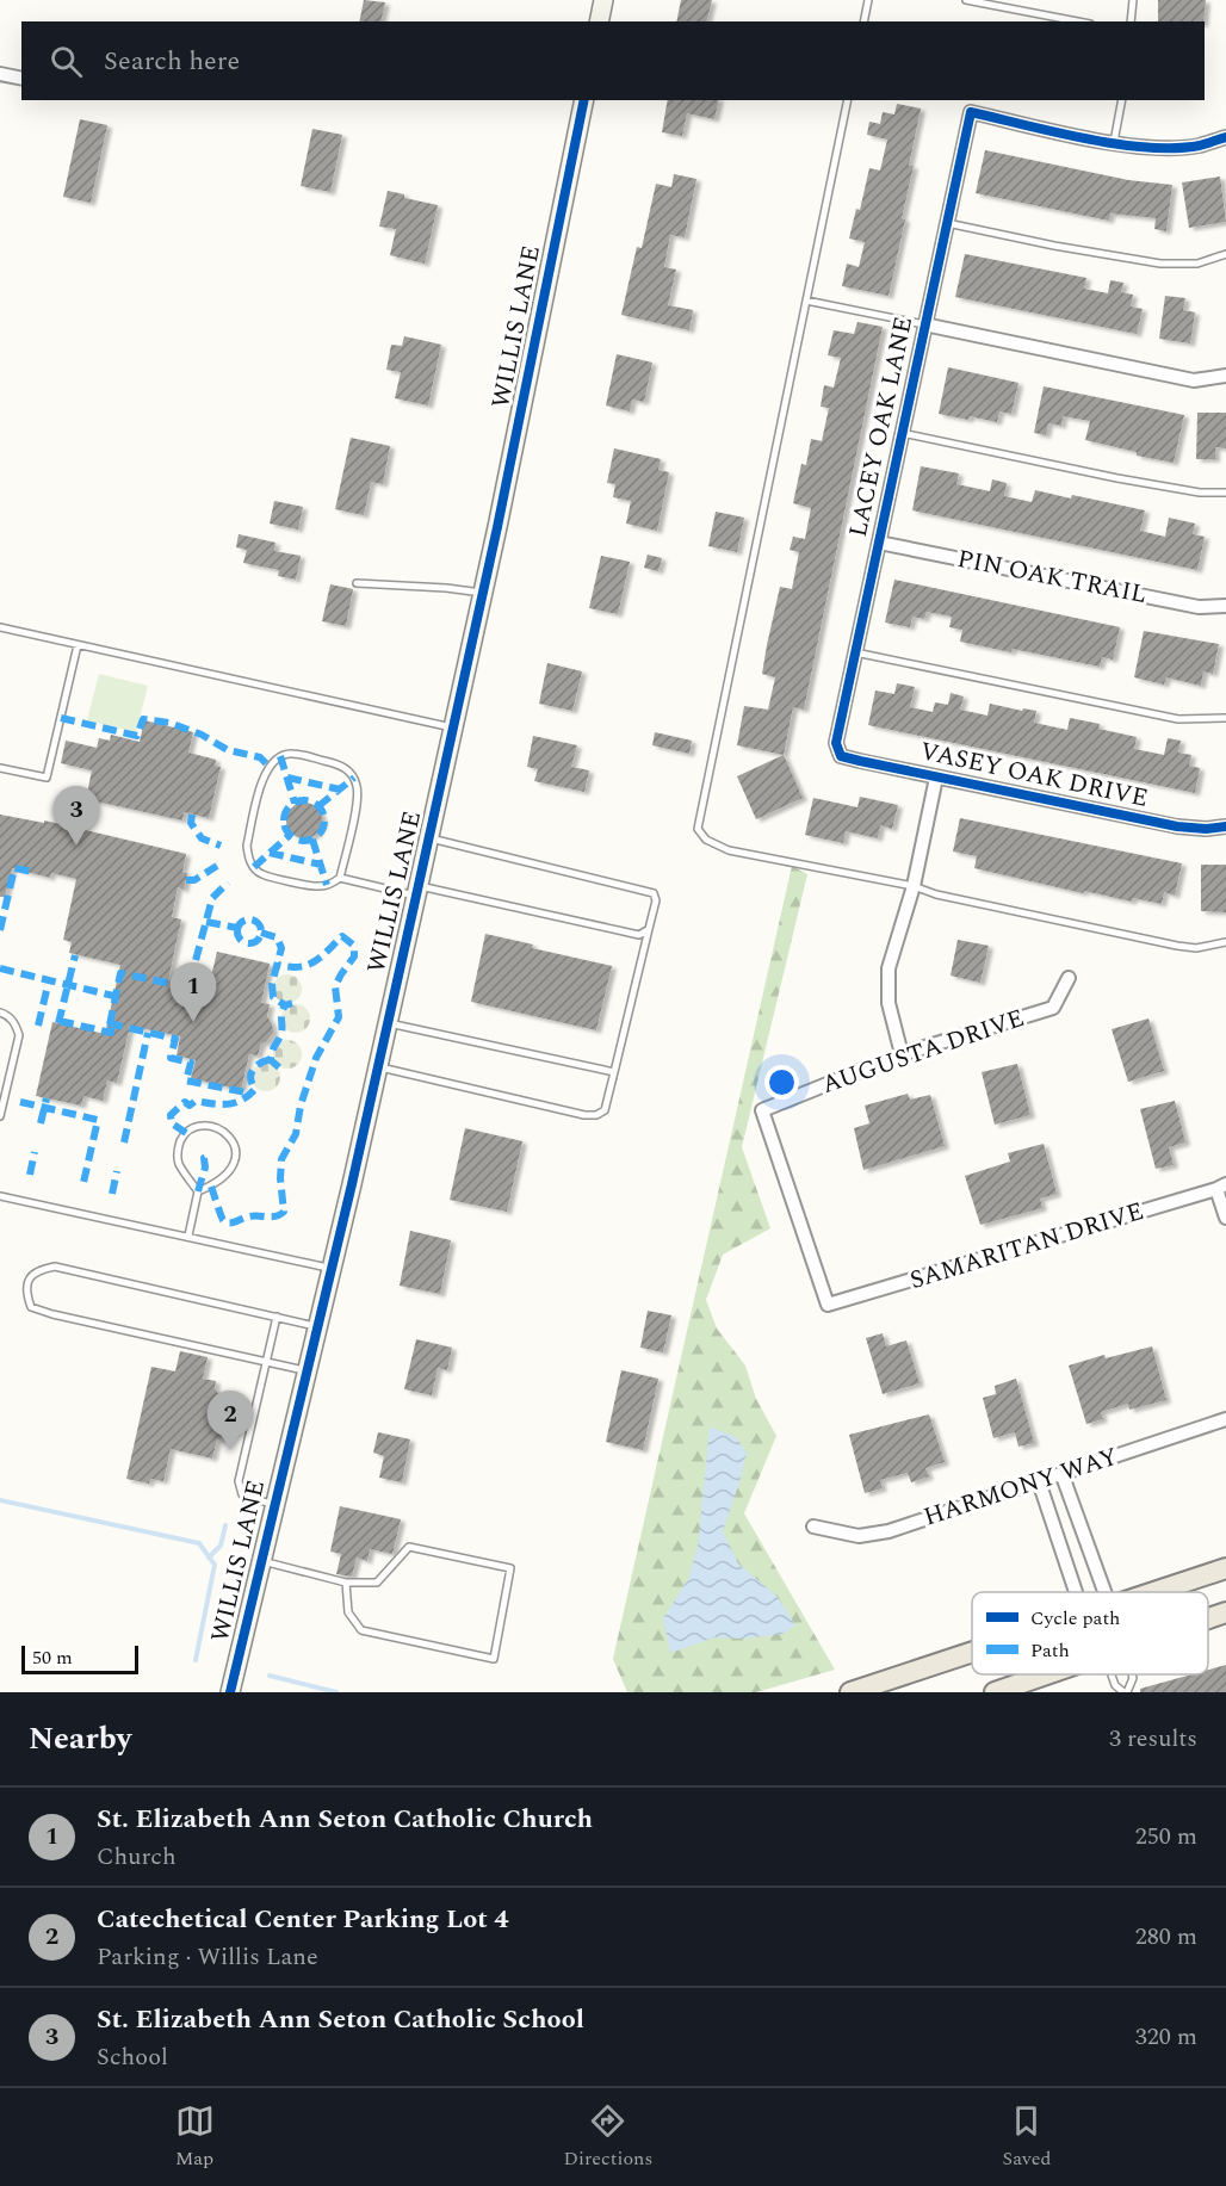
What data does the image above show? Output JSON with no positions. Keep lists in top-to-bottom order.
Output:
{
  "streets": {
    "street": [
      "WILLIS LANE",
      "LACEY OAK LANE",
      "PIN OAK TRAIL",
      "VASEY OAK DRIVE",
      "AUGUSTA DRIVE",
      "SAMARITAN DRIVE",
      "HARMONY WAY"
    ]
  },
  "crossings": [
    ["LACEY OAK LANE", "PIN OAK TRAIL"],
    ["LACEY OAK LANE", "VASEY OAK DRIVE"],
    ["AUGUSTA DRIVE", "SAMARITAN DRIVE"]
  ],
  "legend": ["Cycle path", "Path"],
  "scale_bar": "50 m",
  "page": {
    "search": "Search here",
    "pins": ["3", "1", "2"],
    "scale": "50 m",
    "heading": ["Nearby", "3 results"],
    "list": [
      {
        "mark": "1",
        "name": "St. Elizabeth Ann Seton Catholic Church",
        "note": "Church",
        "value": "250 m"
      },
      {
        "mark": "2",
        "name": "Catechetical Center Parking Lot 4",
        "note": "Parking · Willis Lane",
        "value": "280 m"
      },
      {
        "mark": "3",
        "name": "St. Elizabeth Ann Seton Catholic School",
        "note": "School",
        "value": "320 m"
      }
    ],
    "nav": ["Map", "Directions", "Saved"]
  }
}
